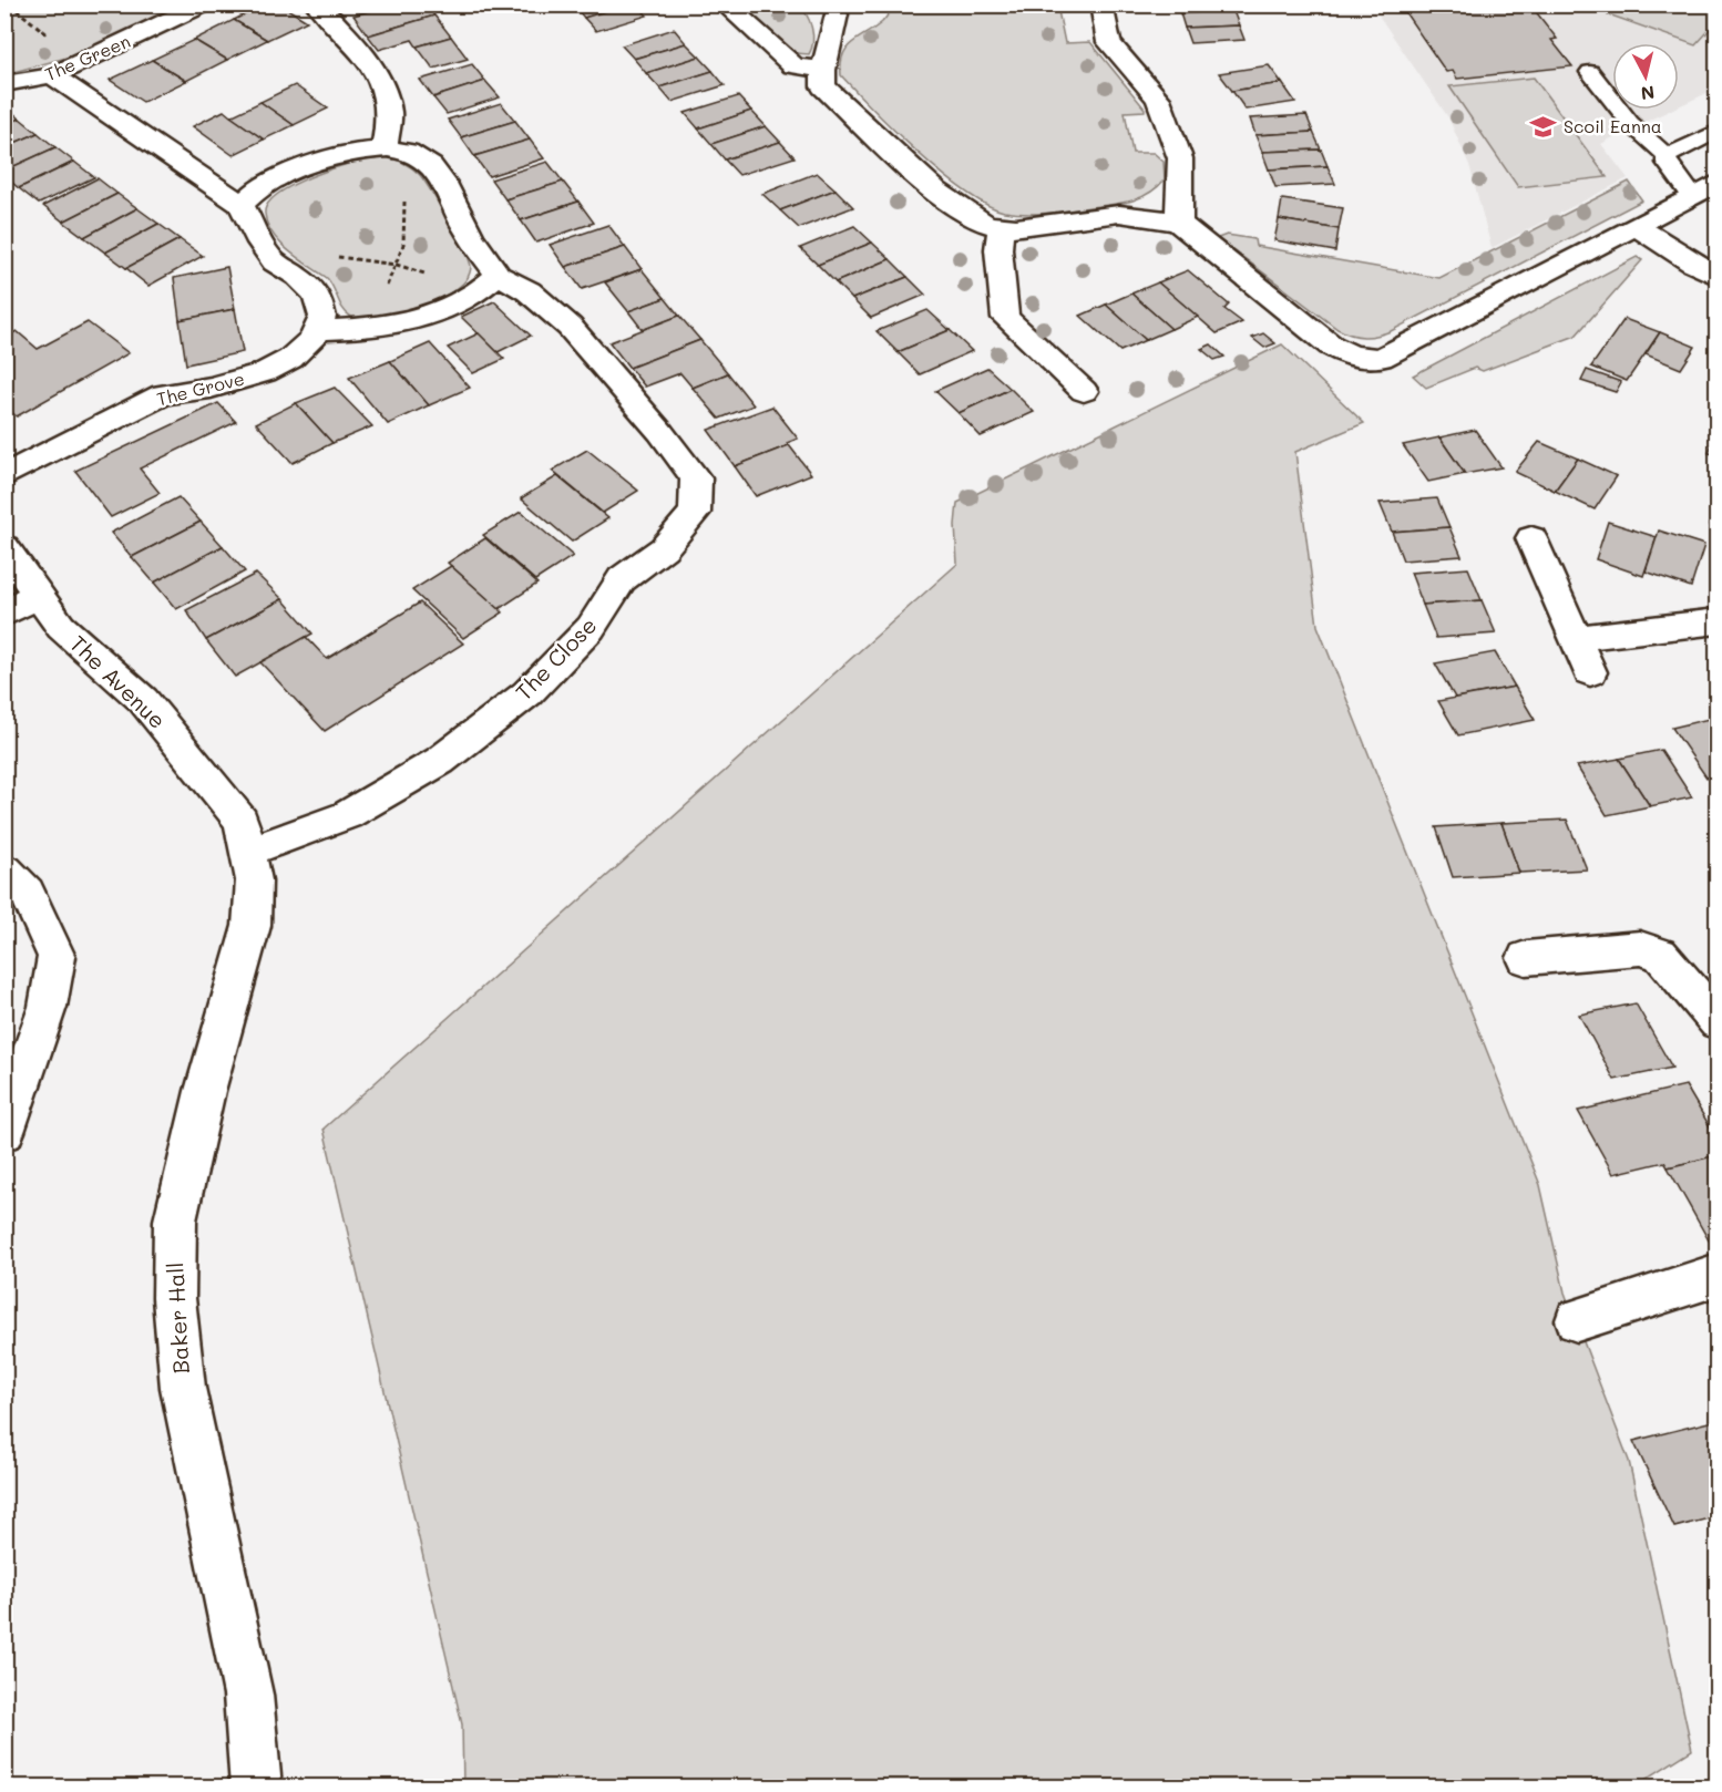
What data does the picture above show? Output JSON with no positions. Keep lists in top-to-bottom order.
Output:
{
  "streets": {
    "street": [
      "The Green",
      "The Grove",
      "The Close",
      "The Avenue",
      "Baker Hall"
    ]
  },
  "crossings": [
    ["The Close", "The Avenue"],
    ["The Close", "Baker Hall"],
    ["The Avenue", "Baker Hall"]
  ],
  "places": {
    "school or university": ["Scoil Eanna"]
  },
  "north": "bottom"
}
